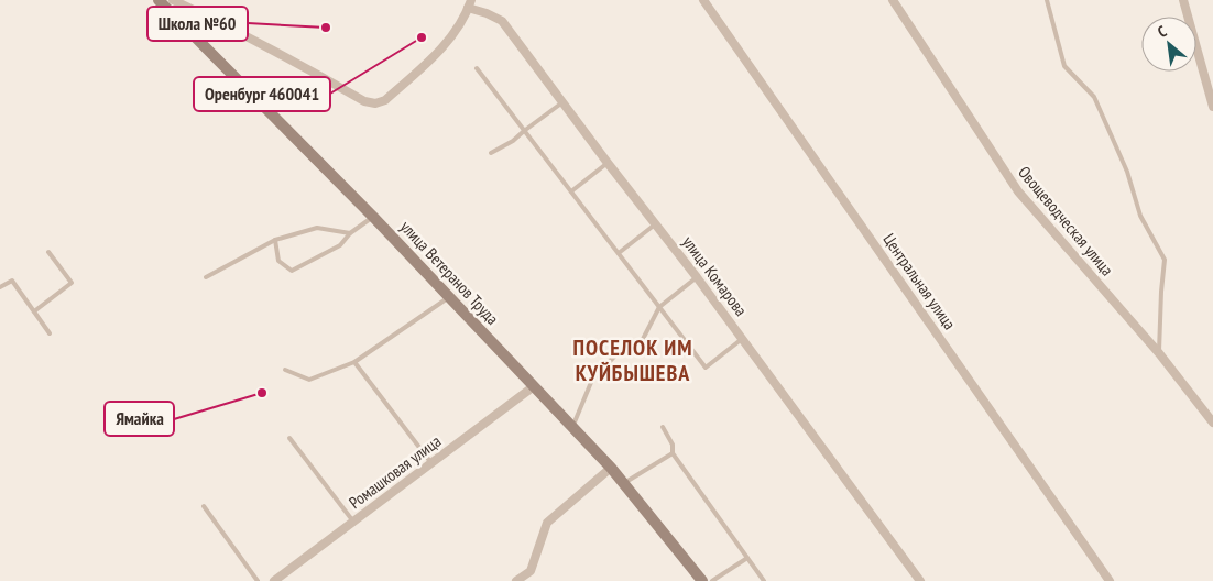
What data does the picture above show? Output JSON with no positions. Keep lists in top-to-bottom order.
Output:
{
  "streets": {
    "street": [
      "Овощеводческая улица",
      "улица Ветеранов Труда",
      "улица Комарова",
      "Центральная улица",
      "Ромашковая улица"
    ]
  },
  "crossings": [
    ["улица Ветеранов Труда", "Ромашковая улица"]
  ],
  "districts": ["ПОСЕЛОК ИМ КУЙБЫШЕВА"],
  "places": ["Школа №60", "Оренбург 460041", "Ямайка"],
  "north": "top left"
}
